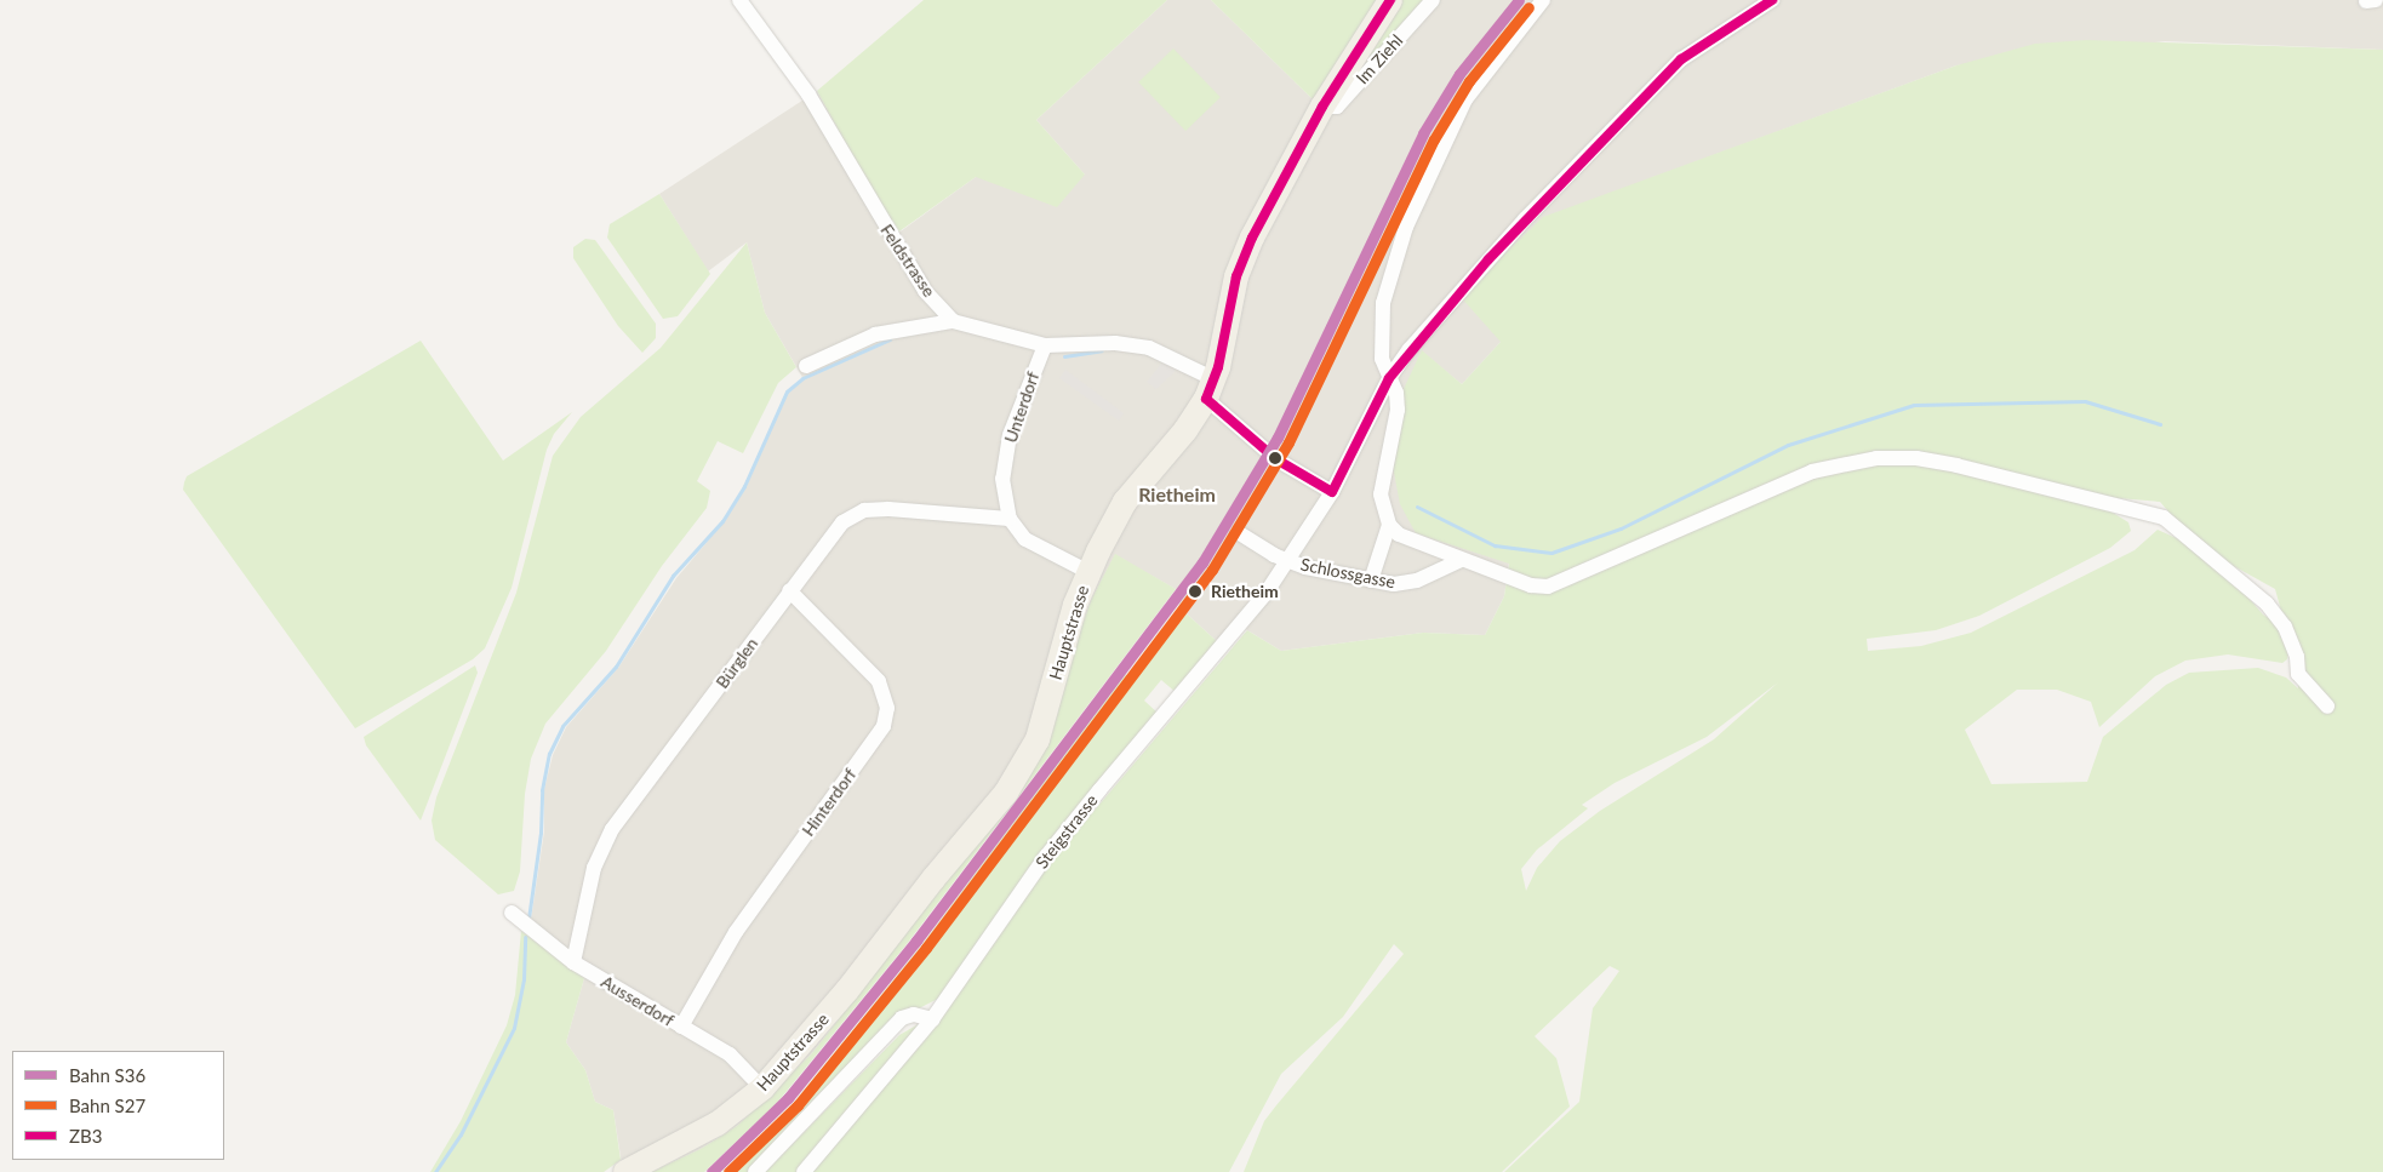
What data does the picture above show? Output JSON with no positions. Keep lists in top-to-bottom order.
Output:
{
  "streets": {
    "main road": ["Hauptstrasse"],
    "street": [
      "Im Ziehl",
      "Feldstrasse",
      "Unterdorf",
      "Schlossgasse",
      "Bürglen",
      "Hinterdorf",
      "Steigstrasse",
      "Ausserdorf"
    ]
  },
  "crossings": [
    ["Im Ziehl", "Hauptstrasse"],
    ["Unterdorf", "Bürglen"],
    ["Schlossgasse", "Steigstrasse"],
    ["Hauptstrasse", "Ausserdorf"],
    ["Bürglen", "Hinterdorf"],
    ["Bürglen", "Ausserdorf"],
    ["Hinterdorf", "Ausserdorf"]
  ],
  "districts": ["Rietheim"],
  "places": ["Rietheim"],
  "lines": ["rail line S36", "transit line ZB3", "rail line S27"],
  "legend": ["Bahn S36", "Bahn S27", "ZB3"]
}
